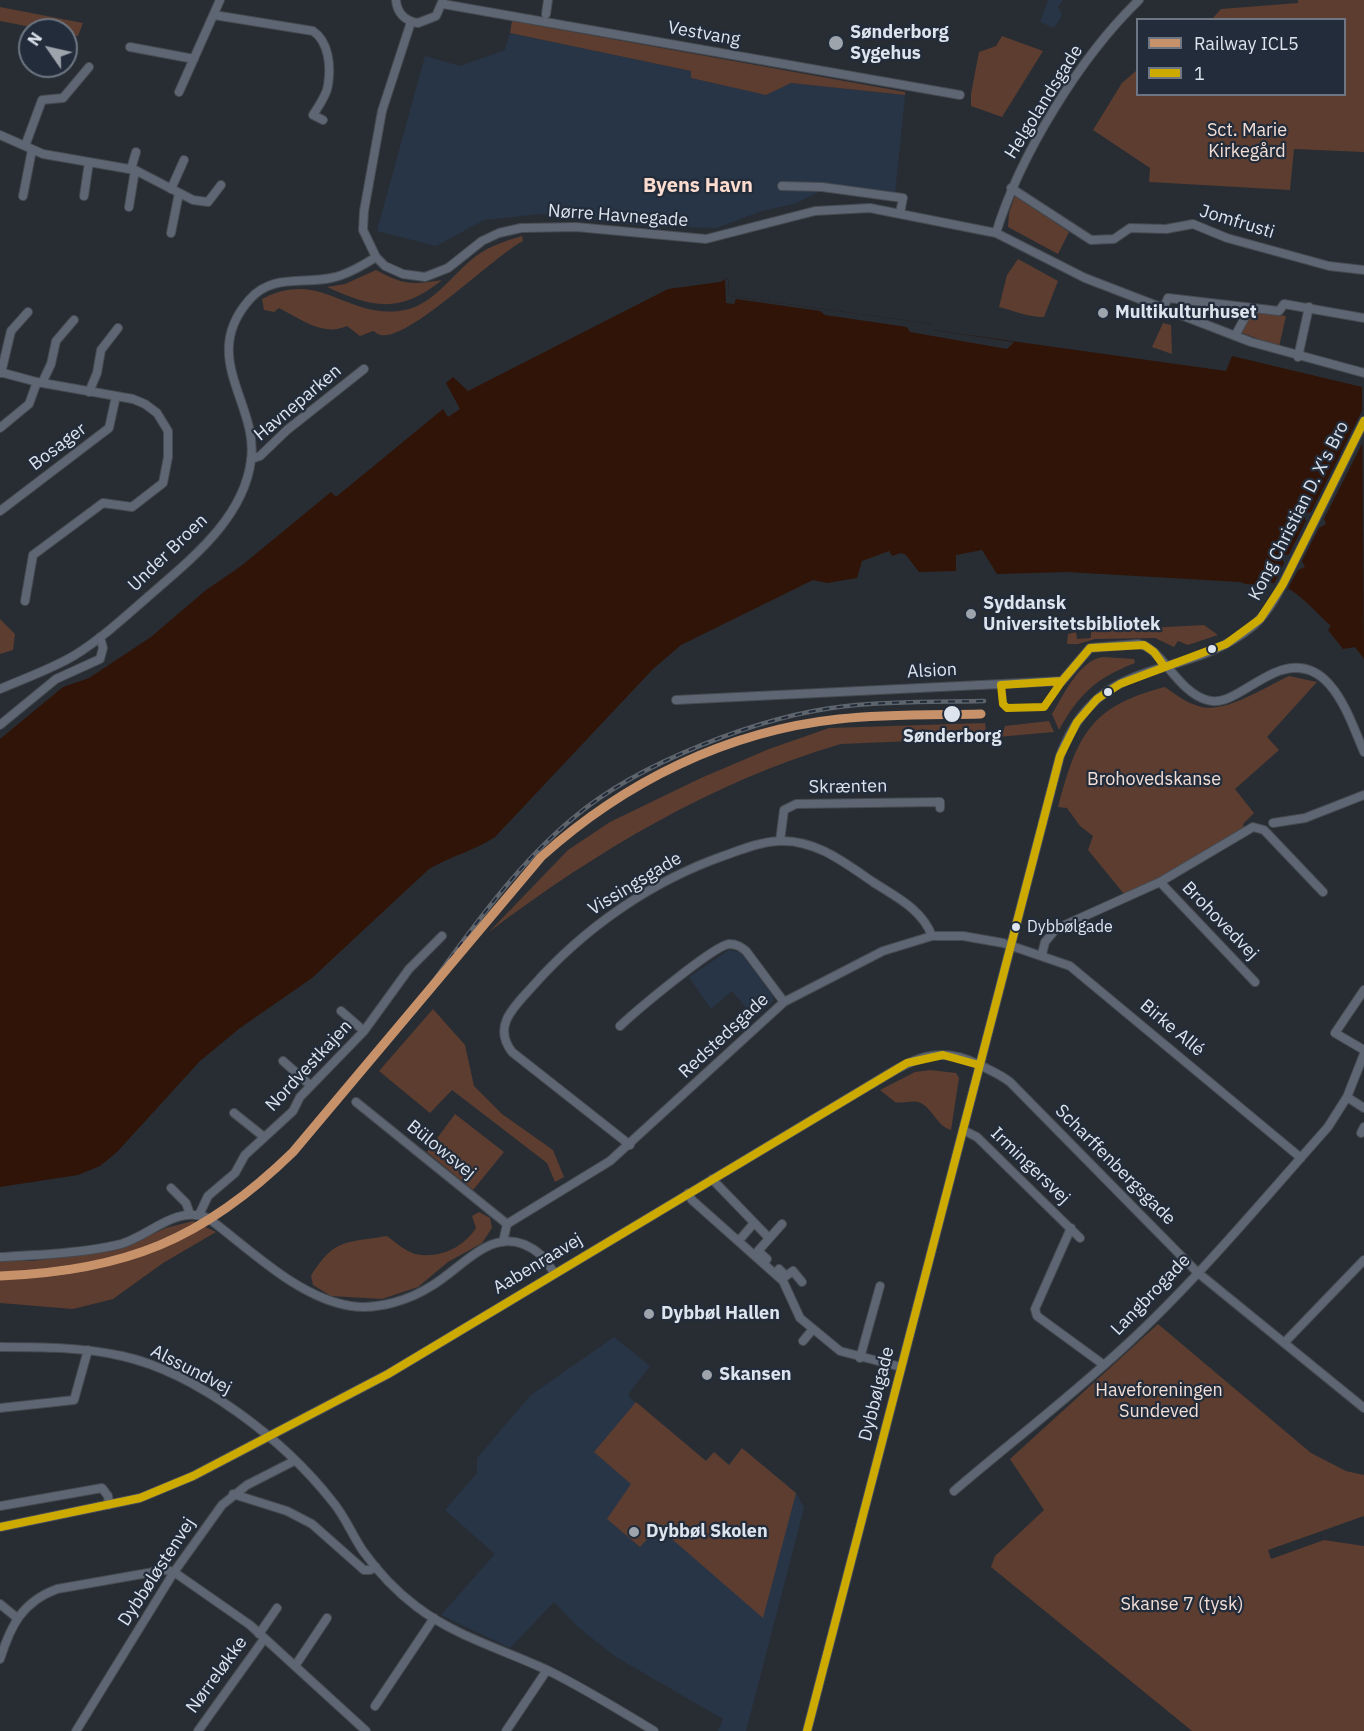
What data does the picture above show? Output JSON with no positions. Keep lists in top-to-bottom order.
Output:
{
  "streets": {
    "street": [
      "Vestvang",
      "Helgolandsgade",
      "Nørre Havnegade",
      "Jomfrusti",
      "Havneparken",
      "Bosager",
      "Kong Christian D. X's Bro",
      "Under Broen",
      "Alsion",
      "Skrænten",
      "Vissingsgade",
      "Brohovedvej",
      "Birke Allé",
      "Redstedsgade",
      "Nordvestkajen",
      "Bülowsvej",
      "Scharffenbergsgade",
      "Irmingersvej",
      "Aabenraavej",
      "Langbrogade",
      "Alssundvej",
      "Dybbølgade",
      "Dybbøløstenvej",
      "Nørreløkke"
    ]
  },
  "crossings": [
    ["Helgolandsgade", "Nørre Havnegade"],
    ["Helgolandsgade", "Jomfrusti"],
    ["Nørre Havnegade", "Under Broen"],
    ["Havneparken", "Under Broen"],
    ["Kong Christian D. X's Bro", "Dybbølgade"],
    ["Alsion", "Dybbølgade"],
    ["Skrænten", "Vissingsgade"],
    ["Vissingsgade", "Redstedsgade"],
    ["Brohovedvej", "Birke Allé"],
    ["Birke Allé", "Redstedsgade"],
    ["Birke Allé", "Langbrogade"],
    ["Birke Allé", "Dybbølgade"],
    ["Redstedsgade", "Bülowsvej"],
    ["Redstedsgade", "Dybbølgade"],
    ["Scharffenbergsgade", "Aabenraavej"],
    ["Scharffenbergsgade", "Langbrogade"],
    ["Scharffenbergsgade", "Dybbølgade"],
    ["Irmingersvej", "Langbrogade"],
    ["Irmingersvej", "Dybbølgade"],
    ["Aabenraavej", "Alssundvej"],
    ["Aabenraavej", "Dybbølgade"],
    ["Alssundvej", "Dybbøløstenvej"]
  ],
  "districts": ["Byens Havn"],
  "parks": [
    "Sct. Marie Kirkegård",
    "Brohovedskanse",
    "Haveforeningen Sundeved",
    "Skanse 7 (tysk)"
  ],
  "places": [
    "Sønderborg Sygehus",
    "Multikulturhuset",
    "Syddansk Universitetsbibliotek",
    "Sønderborg",
    "Dybbølgade",
    "Dybbøl Hallen",
    "Skansen",
    "Dybbøl Skolen"
  ],
  "lines": ["transit line 1", "rail line ICL5"],
  "legend": ["Railway ICL5", "1"],
  "north": "top left"
}
